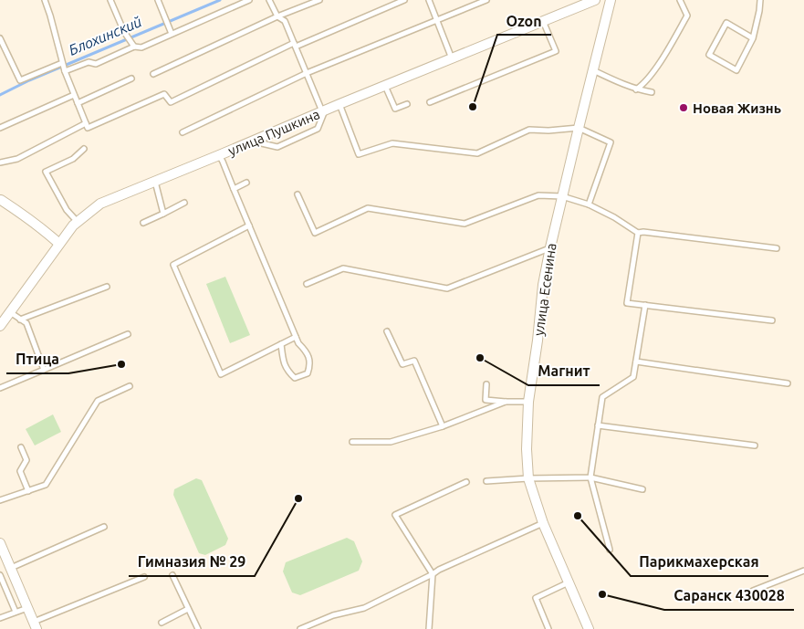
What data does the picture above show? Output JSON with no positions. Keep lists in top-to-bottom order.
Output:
{
  "streets": {
    "street": ["улица Пушкина", "улица Есенина"]
  },
  "water": ["Блохинский"],
  "places": [
    "Ozon",
    "Новая Жизнь",
    "Магнит",
    "Птица",
    "Гимназия № 29",
    "Парикмахерская",
    "Саранск 430028"
  ]
}
